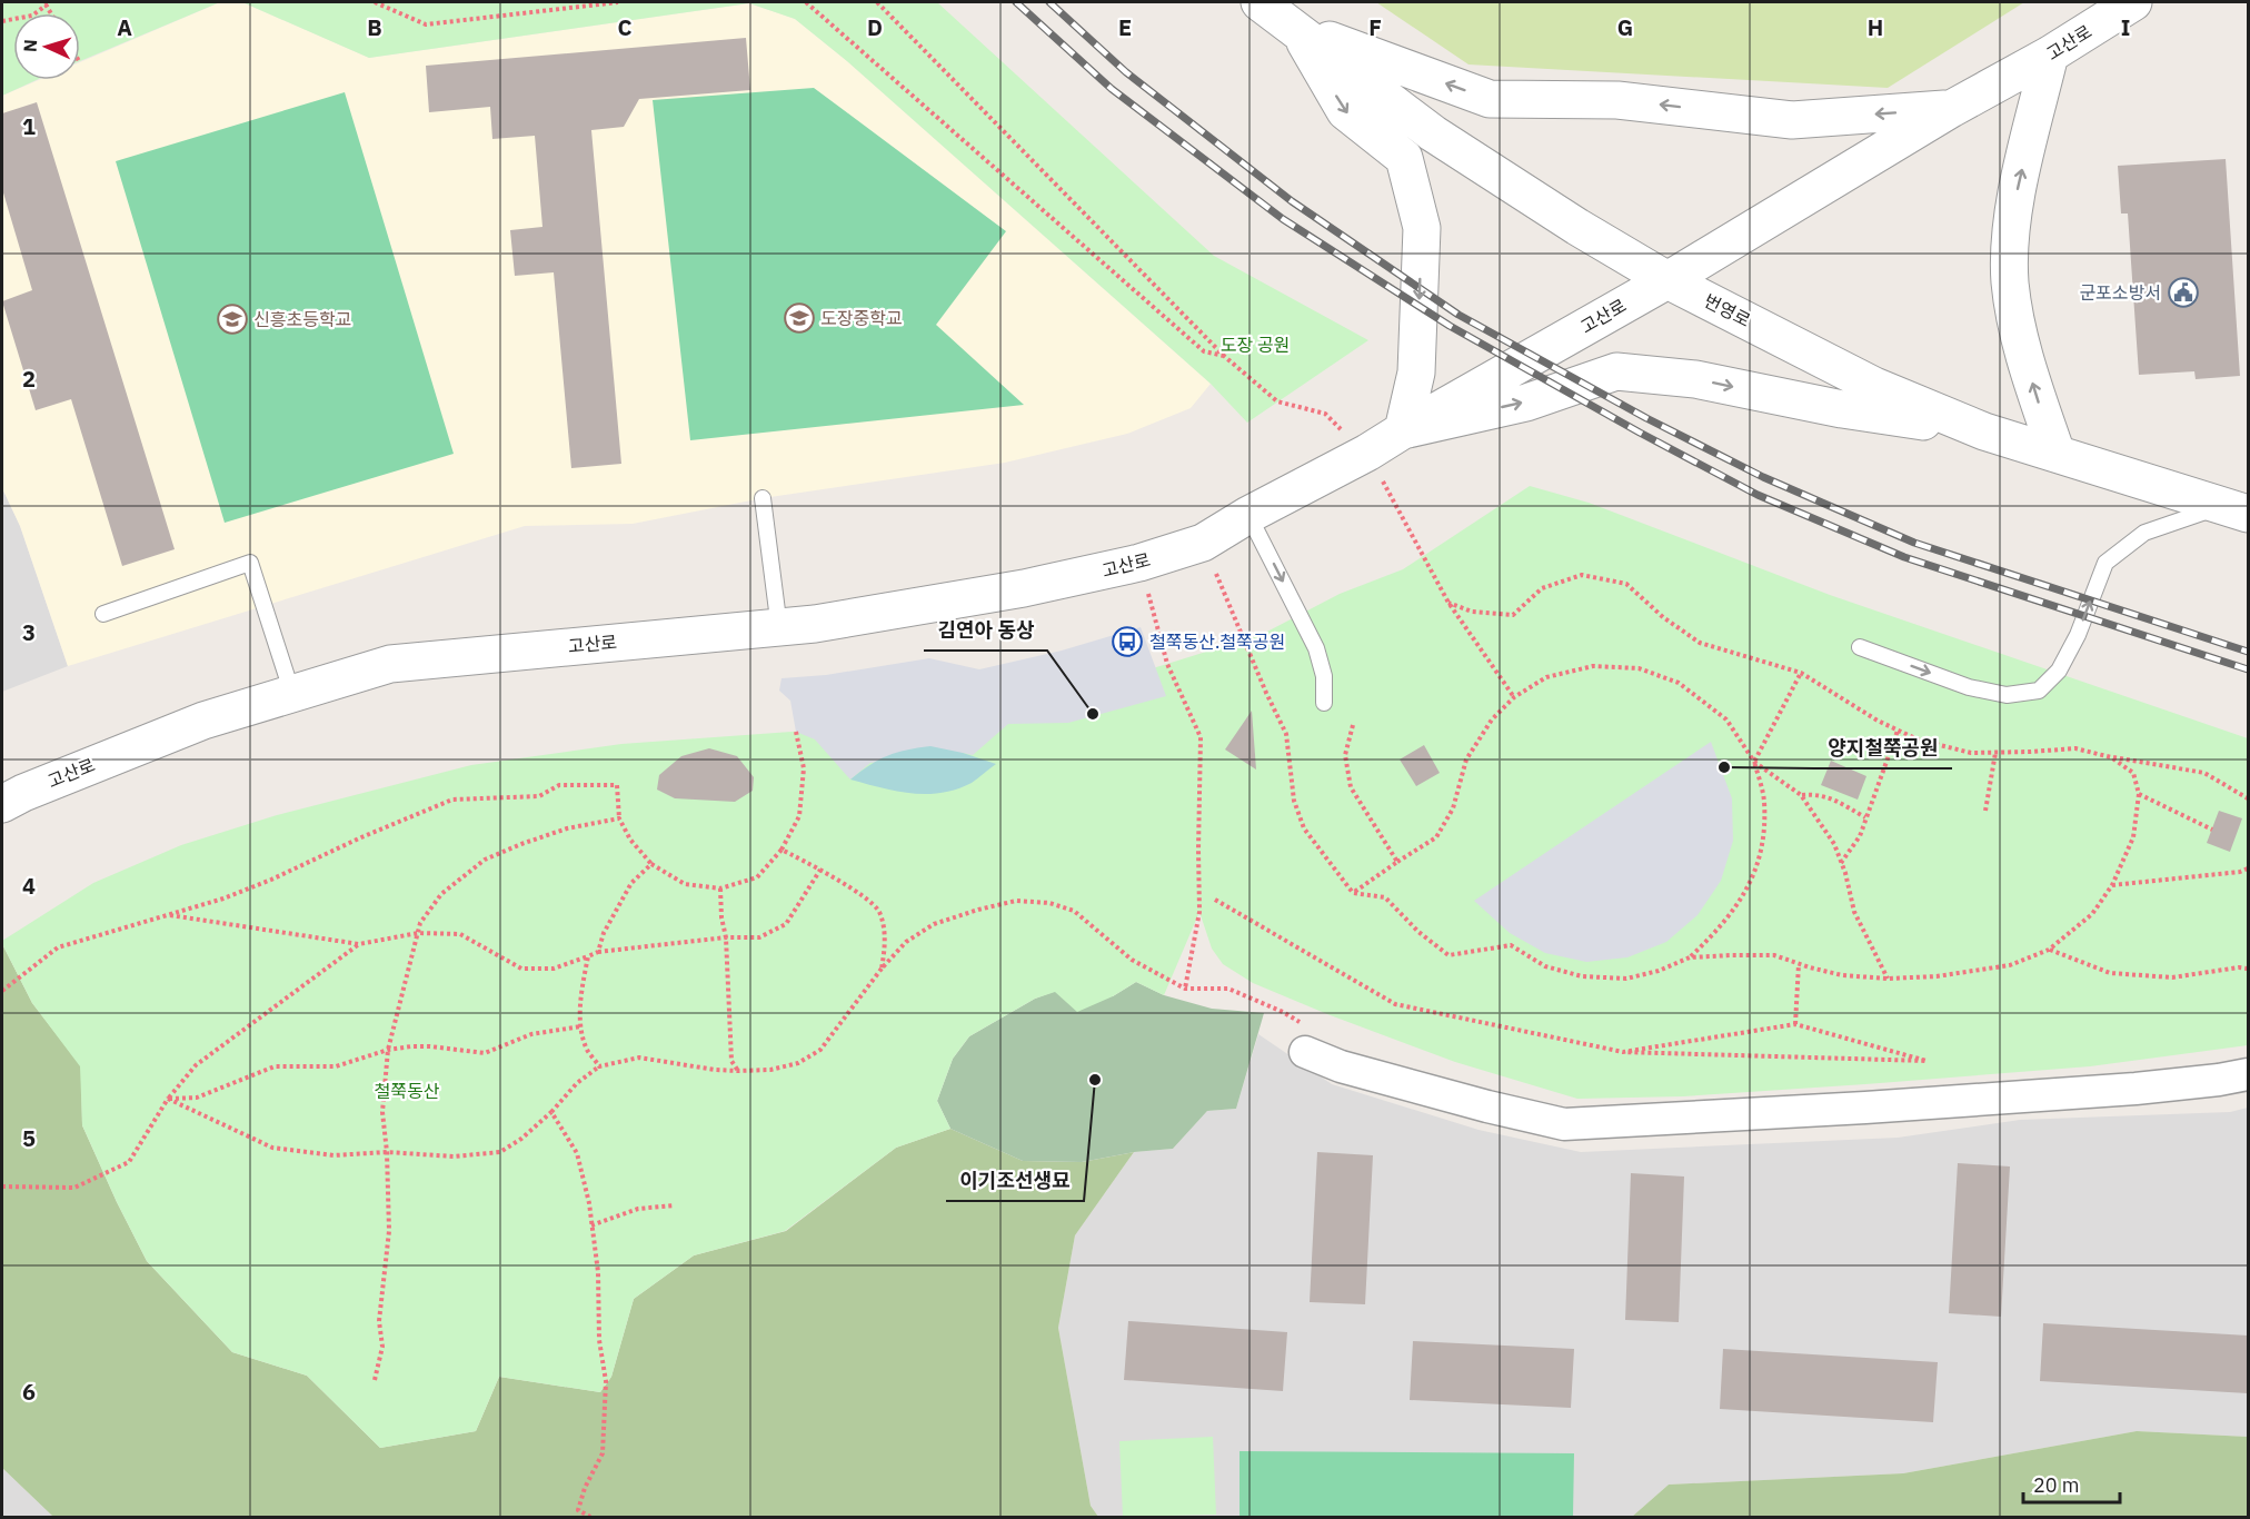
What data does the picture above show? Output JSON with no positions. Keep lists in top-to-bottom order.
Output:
{
  "streets": {
    "street": ["고산로", "번영로"]
  },
  "crossings": [
    ["고산로", "번영로"]
  ],
  "parks": ["도장 공원", "철쭉동산"],
  "places": {
    "public building": ["군포소방서"],
    "school or university": ["도장중학교", "신흥초등학교"],
    "bus stop": ["철쭉동산.철쭉공원"],
    "other": ["김연아 동상", "양지철쭉공원", "이기조선생묘"]
  },
  "scale_bar": "20 m",
  "north": "left",
  "grid": {
    "columns": [
      "A",
      "B",
      "C",
      "D",
      "E",
      "F",
      "G",
      "H",
      "I"
    ],
    "rows": [
      "1",
      "2",
      "3",
      "4",
      "5",
      "6"
    ]
  }
}
